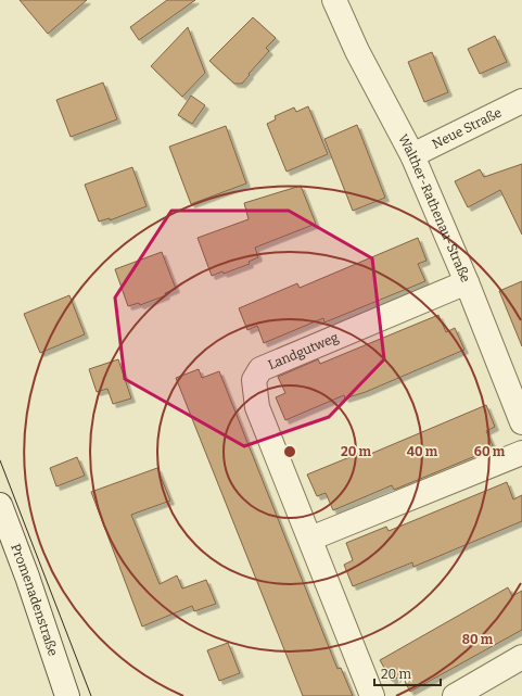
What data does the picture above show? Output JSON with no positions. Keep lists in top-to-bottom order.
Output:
{
  "streets": {
    "street": [
      "Neue Straße",
      "Walther-Rathenau-Straße",
      "Landgutweg",
      "Promenadenstraße"
    ]
  },
  "crossings": [
    ["Neue Straße", "Walther-Rathenau-Straße"],
    ["Walther-Rathenau-Straße", "Landgutweg"]
  ],
  "scale_bar": "20 m",
  "rings": [
    "20 m",
    "40 m",
    "60 m",
    "80 m"
  ]
}
